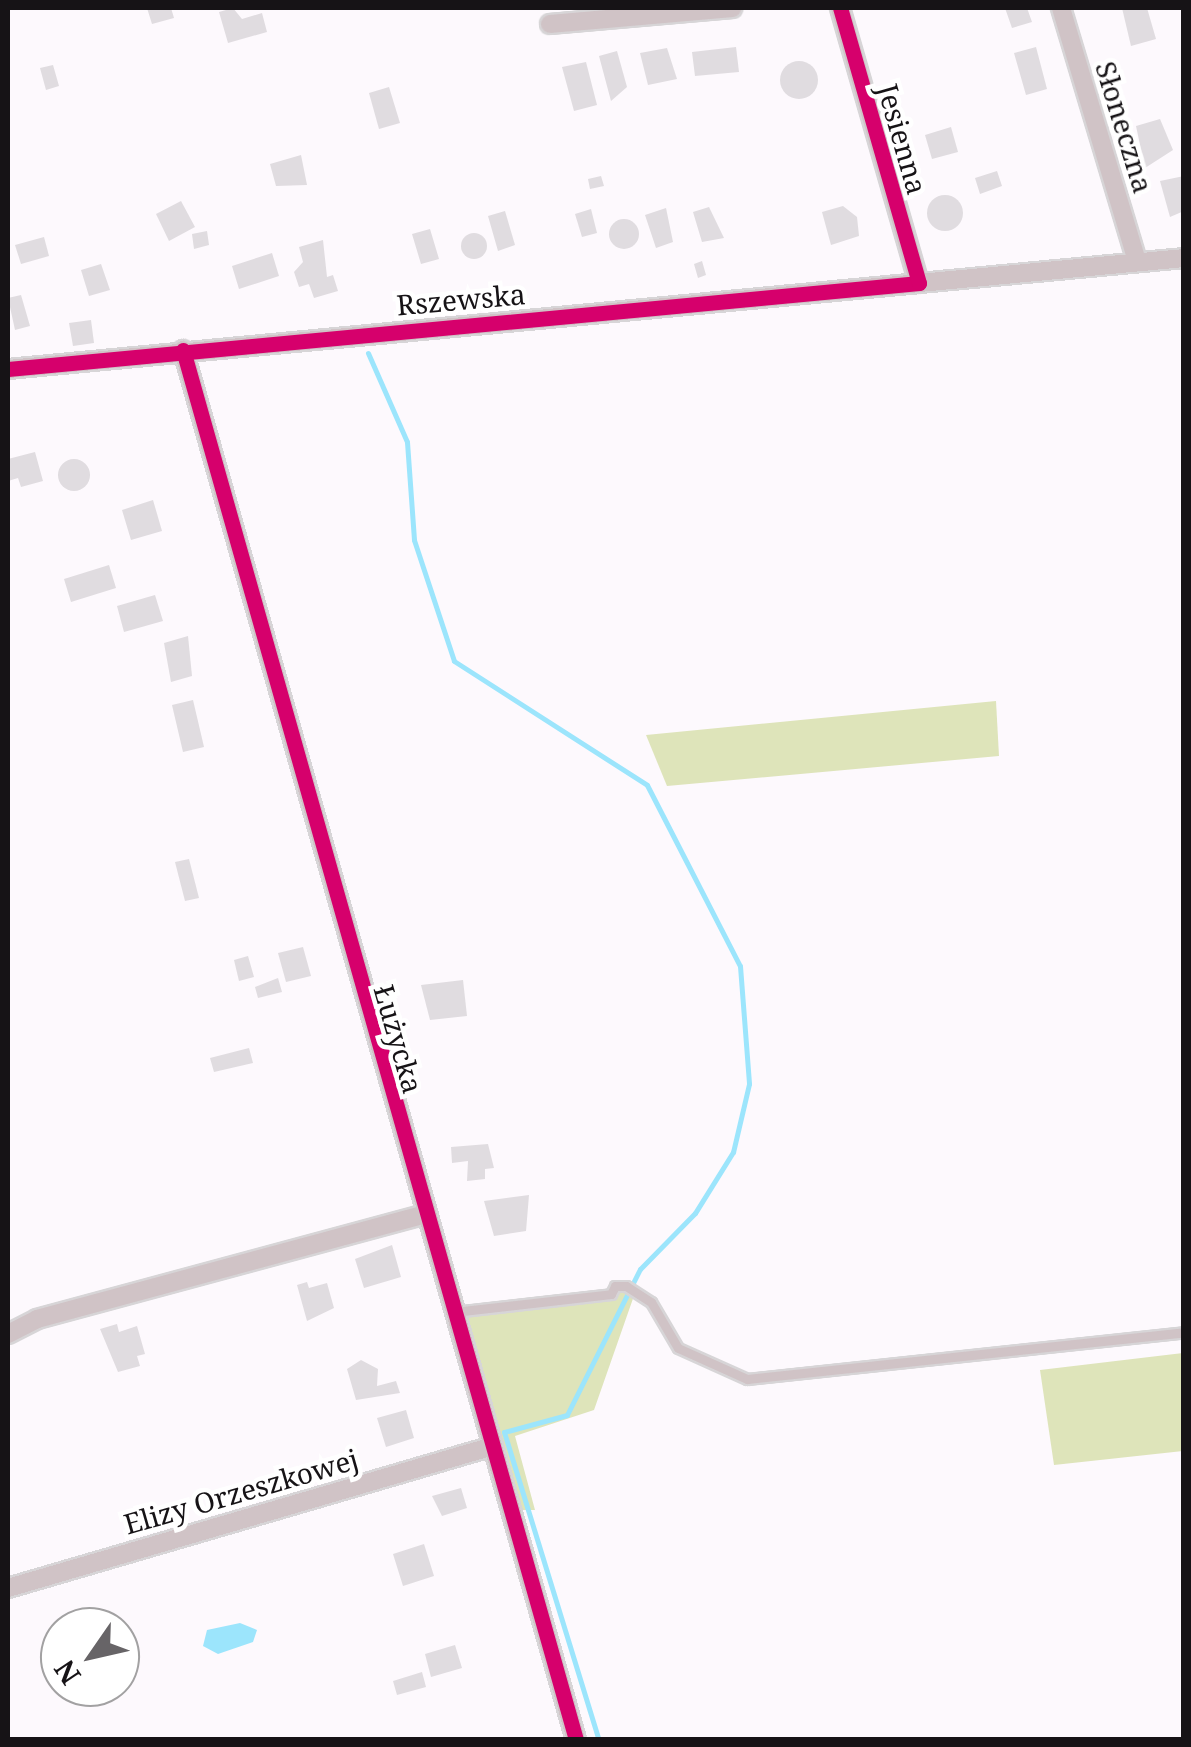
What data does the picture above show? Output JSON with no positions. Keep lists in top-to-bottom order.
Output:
{
  "streets": {
    "street": [
      "Słoneczna",
      "Jesienna",
      "Rszewska",
      "Łużycka",
      "Elizy Orzeszkowej"
    ]
  },
  "crossings": [
    ["Słoneczna", "Rszewska"],
    ["Jesienna", "Rszewska"],
    ["Rszewska", "Łużycka"],
    ["Łużycka", "Elizy Orzeszkowej"]
  ],
  "north": "bottom left"
}
